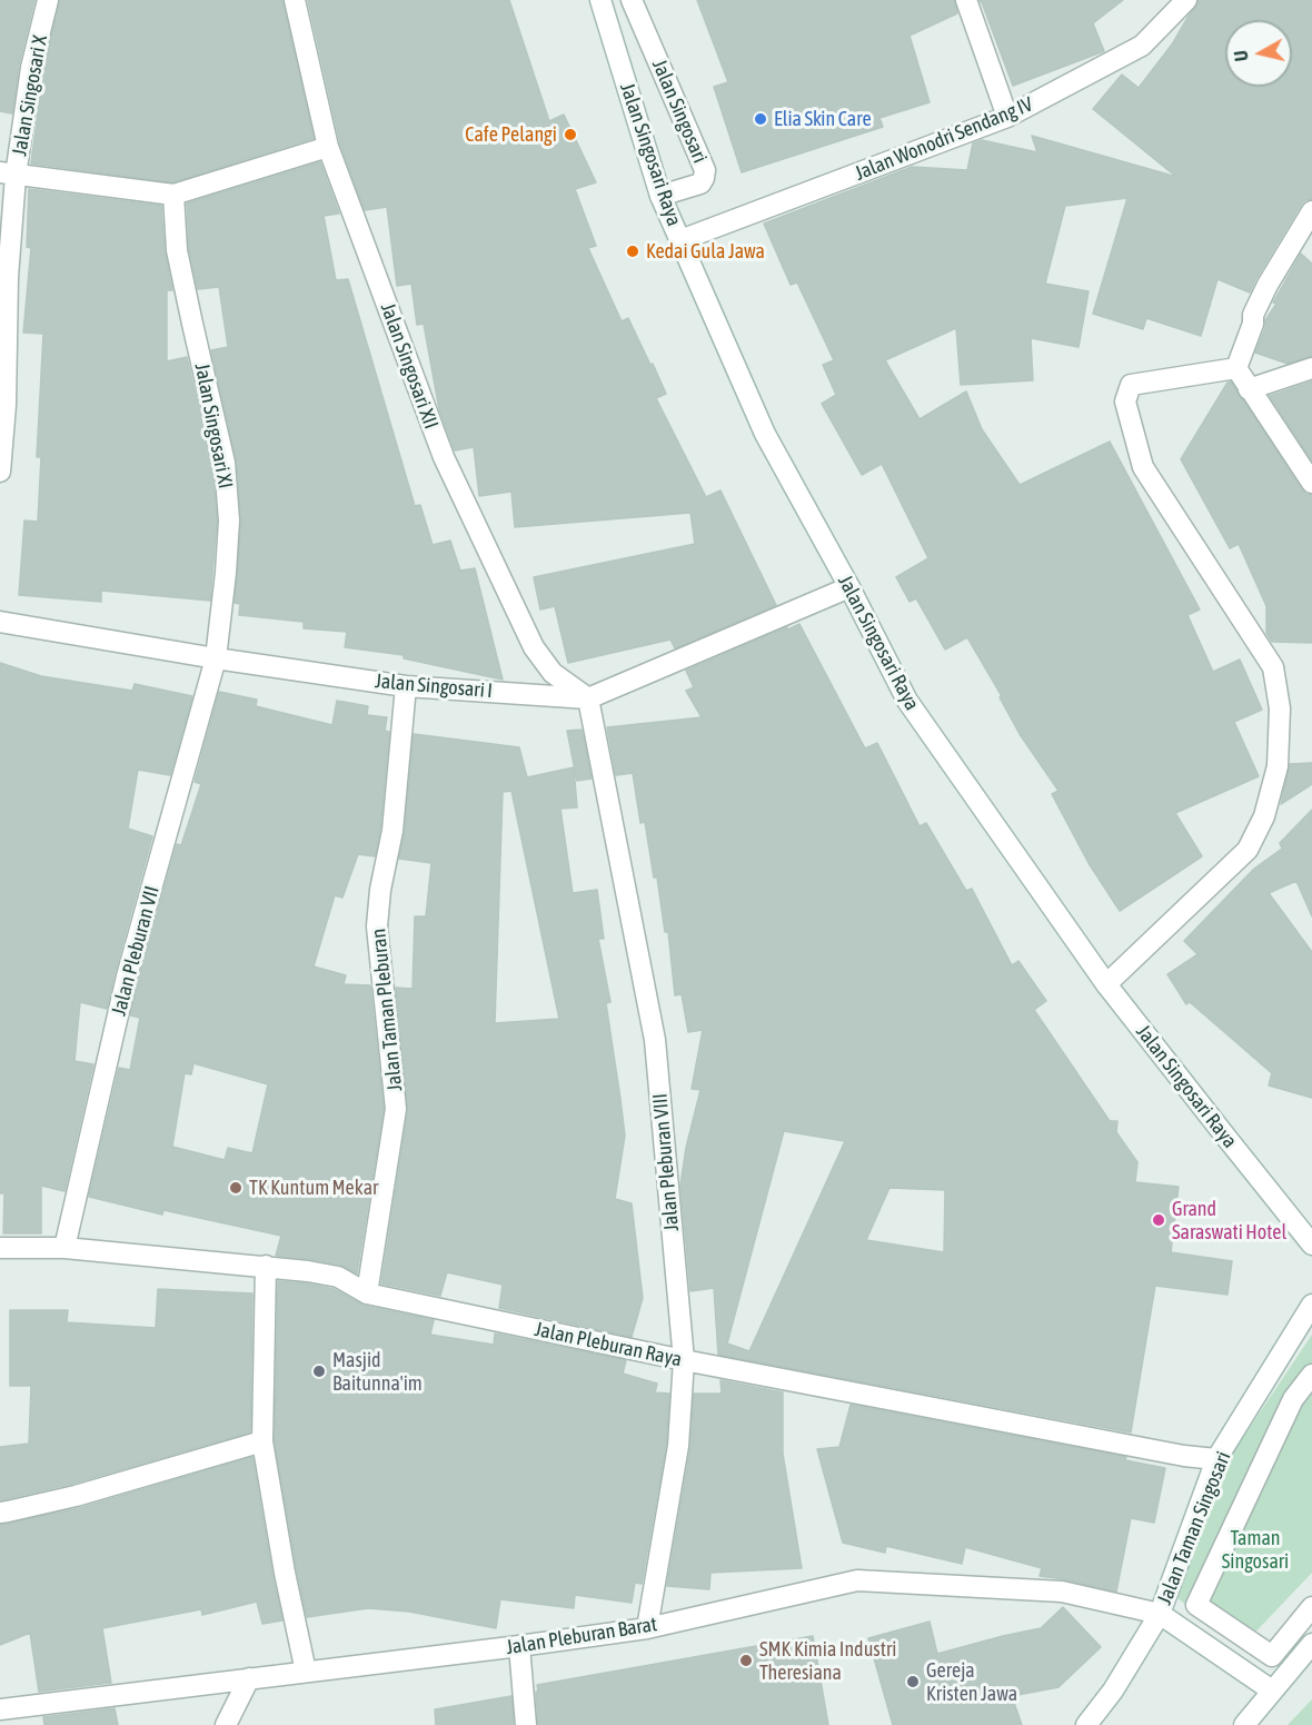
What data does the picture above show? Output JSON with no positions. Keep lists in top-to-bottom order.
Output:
{
  "streets": {
    "street": [
      "Jalan Singosari X",
      "Jalan Singosari",
      "Jalan Wonodri Sendang IV",
      "Jalan Singosari Raya",
      "Jalan Singosari XII",
      "Jalan Singosari XI",
      "Jalan Singosari I",
      "Jalan Pleburan VII",
      "Jalan Taman Pleburan",
      "Jalan Pleburan VIII",
      "Jalan Pleburan Raya",
      "Jalan Taman Singosari",
      "Jalan Pleburan Barat"
    ]
  },
  "crossings": [
    ["Jalan Singosari", "Jalan Singosari Raya"],
    ["Jalan Wonodri Sendang IV", "Jalan Singosari Raya"],
    ["Jalan Singosari Raya", "Jalan Singosari I"],
    ["Jalan Singosari XII", "Jalan Singosari I"],
    ["Jalan Singosari XII", "Jalan Pleburan VIII"],
    ["Jalan Singosari XI", "Jalan Singosari I"],
    ["Jalan Singosari XI", "Jalan Pleburan VII"],
    ["Jalan Singosari I", "Jalan Pleburan VII"],
    ["Jalan Singosari I", "Jalan Taman Pleburan"],
    ["Jalan Singosari I", "Jalan Pleburan VIII"],
    ["Jalan Pleburan VII", "Jalan Pleburan Raya"],
    ["Jalan Taman Pleburan", "Jalan Pleburan Raya"],
    ["Jalan Pleburan VIII", "Jalan Pleburan Raya"],
    ["Jalan Pleburan VIII", "Jalan Pleburan Barat"],
    ["Jalan Pleburan Raya", "Jalan Taman Singosari"],
    ["Jalan Taman Singosari", "Jalan Pleburan Barat"]
  ],
  "parks": ["Taman Singosari"],
  "places": [
    "Elia Skin Care",
    "Cafe Pelangi",
    "Kedai Gula Jawa",
    "TK Kuntum Mekar",
    "Grand Saraswati Hotel",
    "Masjid Baitunna'im",
    "SMK Kimia Industri Theresiana",
    "Gereja Kristen Jawa"
  ],
  "north": "left"
}
